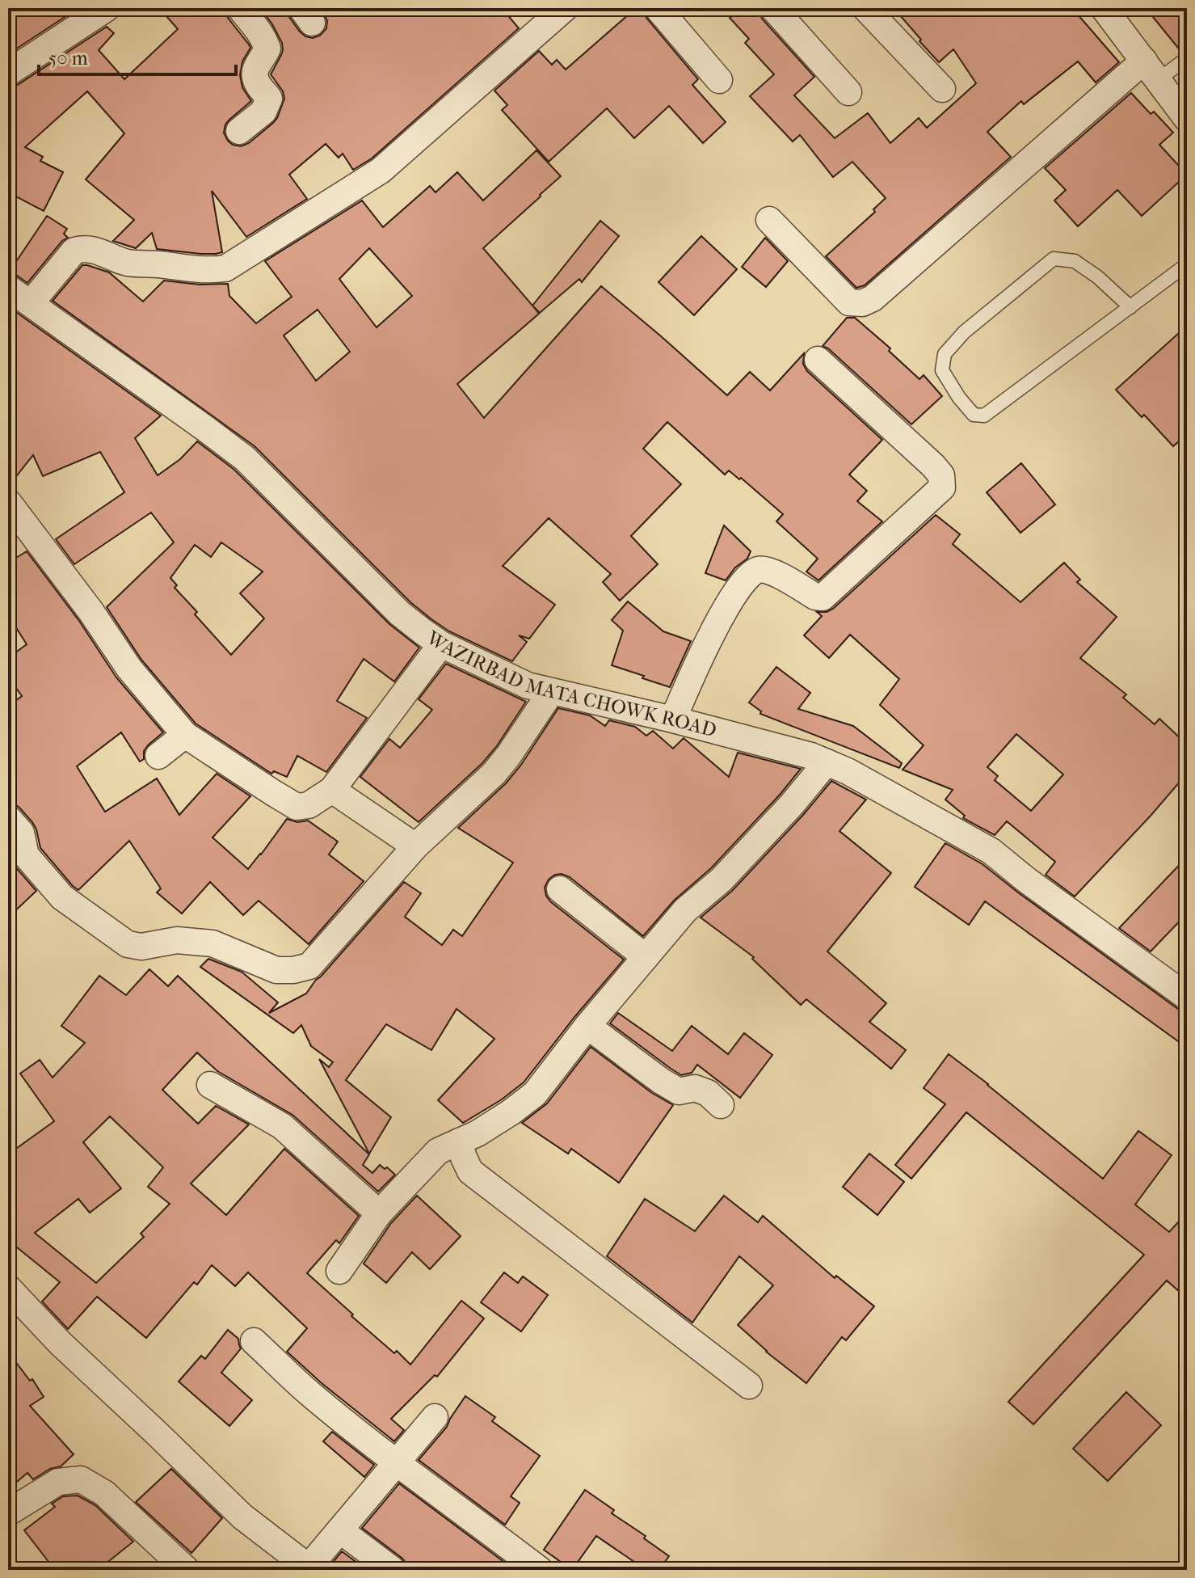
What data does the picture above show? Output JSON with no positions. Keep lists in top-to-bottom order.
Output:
{
  "streets": {
    "street": ["WAZIRBAD MATA CHOWK ROAD"]
  },
  "scale_bar": "50 m"
}
